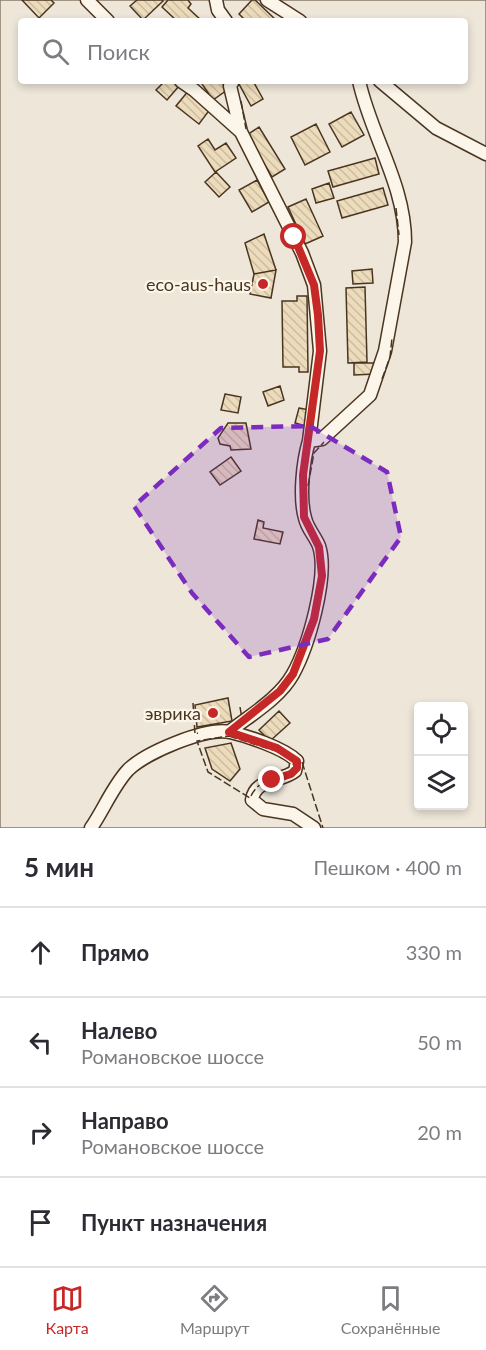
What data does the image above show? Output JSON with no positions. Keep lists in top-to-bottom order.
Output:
{
  "places": ["eco-aus-haus", "эврика"],
  "page": {
    "search": "Поиск",
    "heading": ["5 мин", "Пешком · 400 m"],
    "list": [
      ["Прямо", "330 m"],
      ["Налево", "Романовское шоссе", "50 m"],
      ["Направо", "Романовское шоссе", "20 m"],
      "Пункт назначения"
    ],
    "nav": ["Карта", "Маршрут", "Сохранённые"]
  }
}
